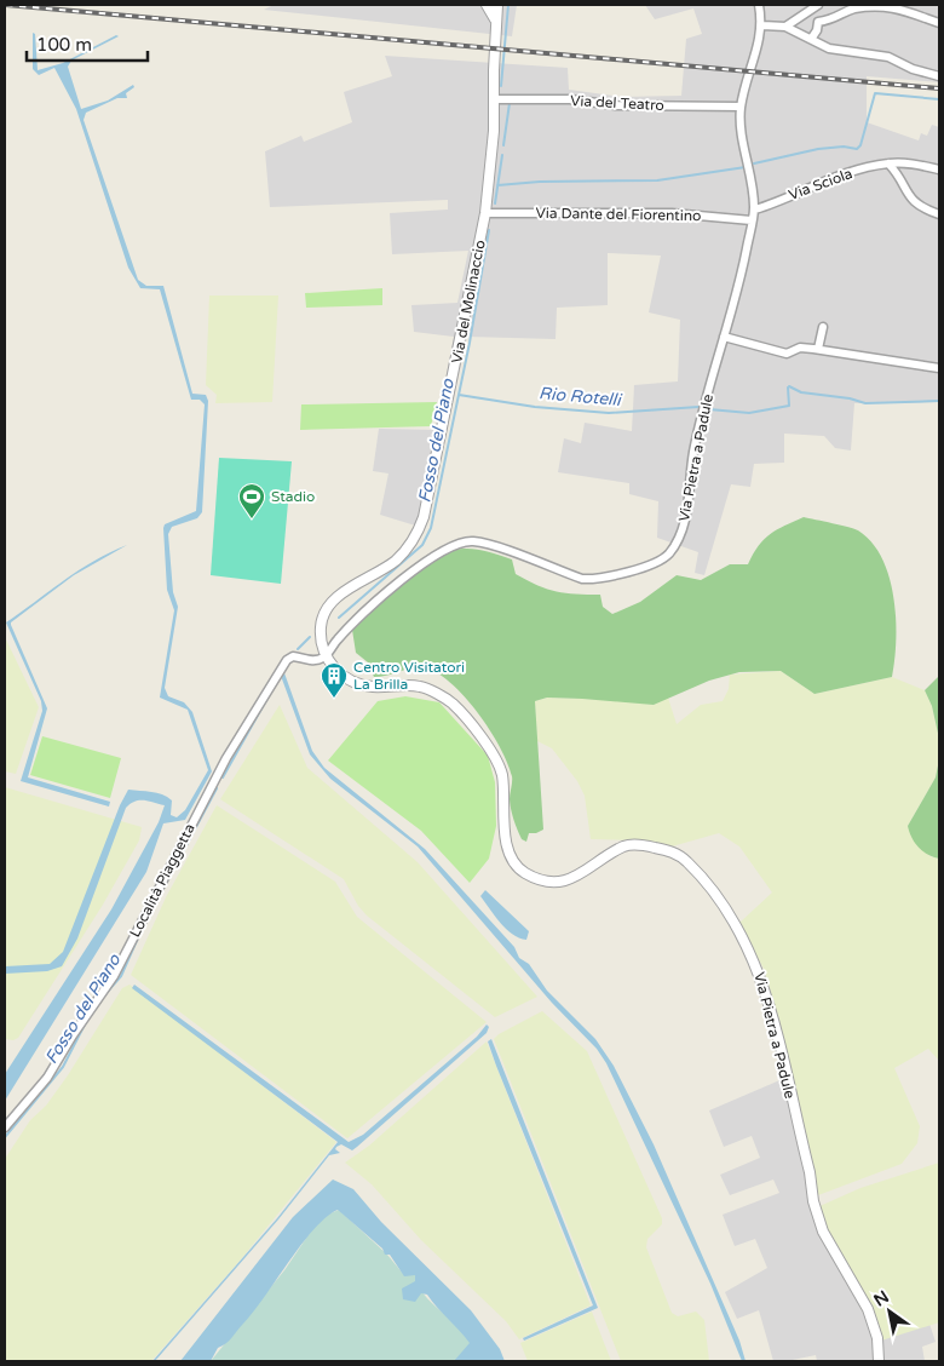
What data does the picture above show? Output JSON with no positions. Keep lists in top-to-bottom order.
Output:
{
  "streets": {
    "street": [
      "Via del Teatro",
      "Via Sciola",
      "Via Dante del Fiorentino",
      "Via del Molinaccio",
      "Via Pietra a Padule",
      "Località Piaggetta"
    ]
  },
  "crossings": [
    ["Via del Teatro", "Via del Molinaccio"],
    ["Via del Teatro", "Via Pietra a Padule"],
    ["Via Sciola", "Via Pietra a Padule"],
    ["Via Dante del Fiorentino", "Via del Molinaccio"],
    ["Via Dante del Fiorentino", "Via Pietra a Padule"],
    ["Via del Molinaccio", "Via Pietra a Padule"],
    ["Via del Molinaccio", "Località Piaggetta"],
    ["Via Pietra a Padule", "Località Piaggetta"]
  ],
  "water": ["Rio Rotelli", "Fosso del Piano"],
  "places": {
    "sports": ["Stadio"],
    "building": ["Centro Visitatori La Brilla"]
  },
  "scale_bar": "100 m",
  "north": "top left"
}
